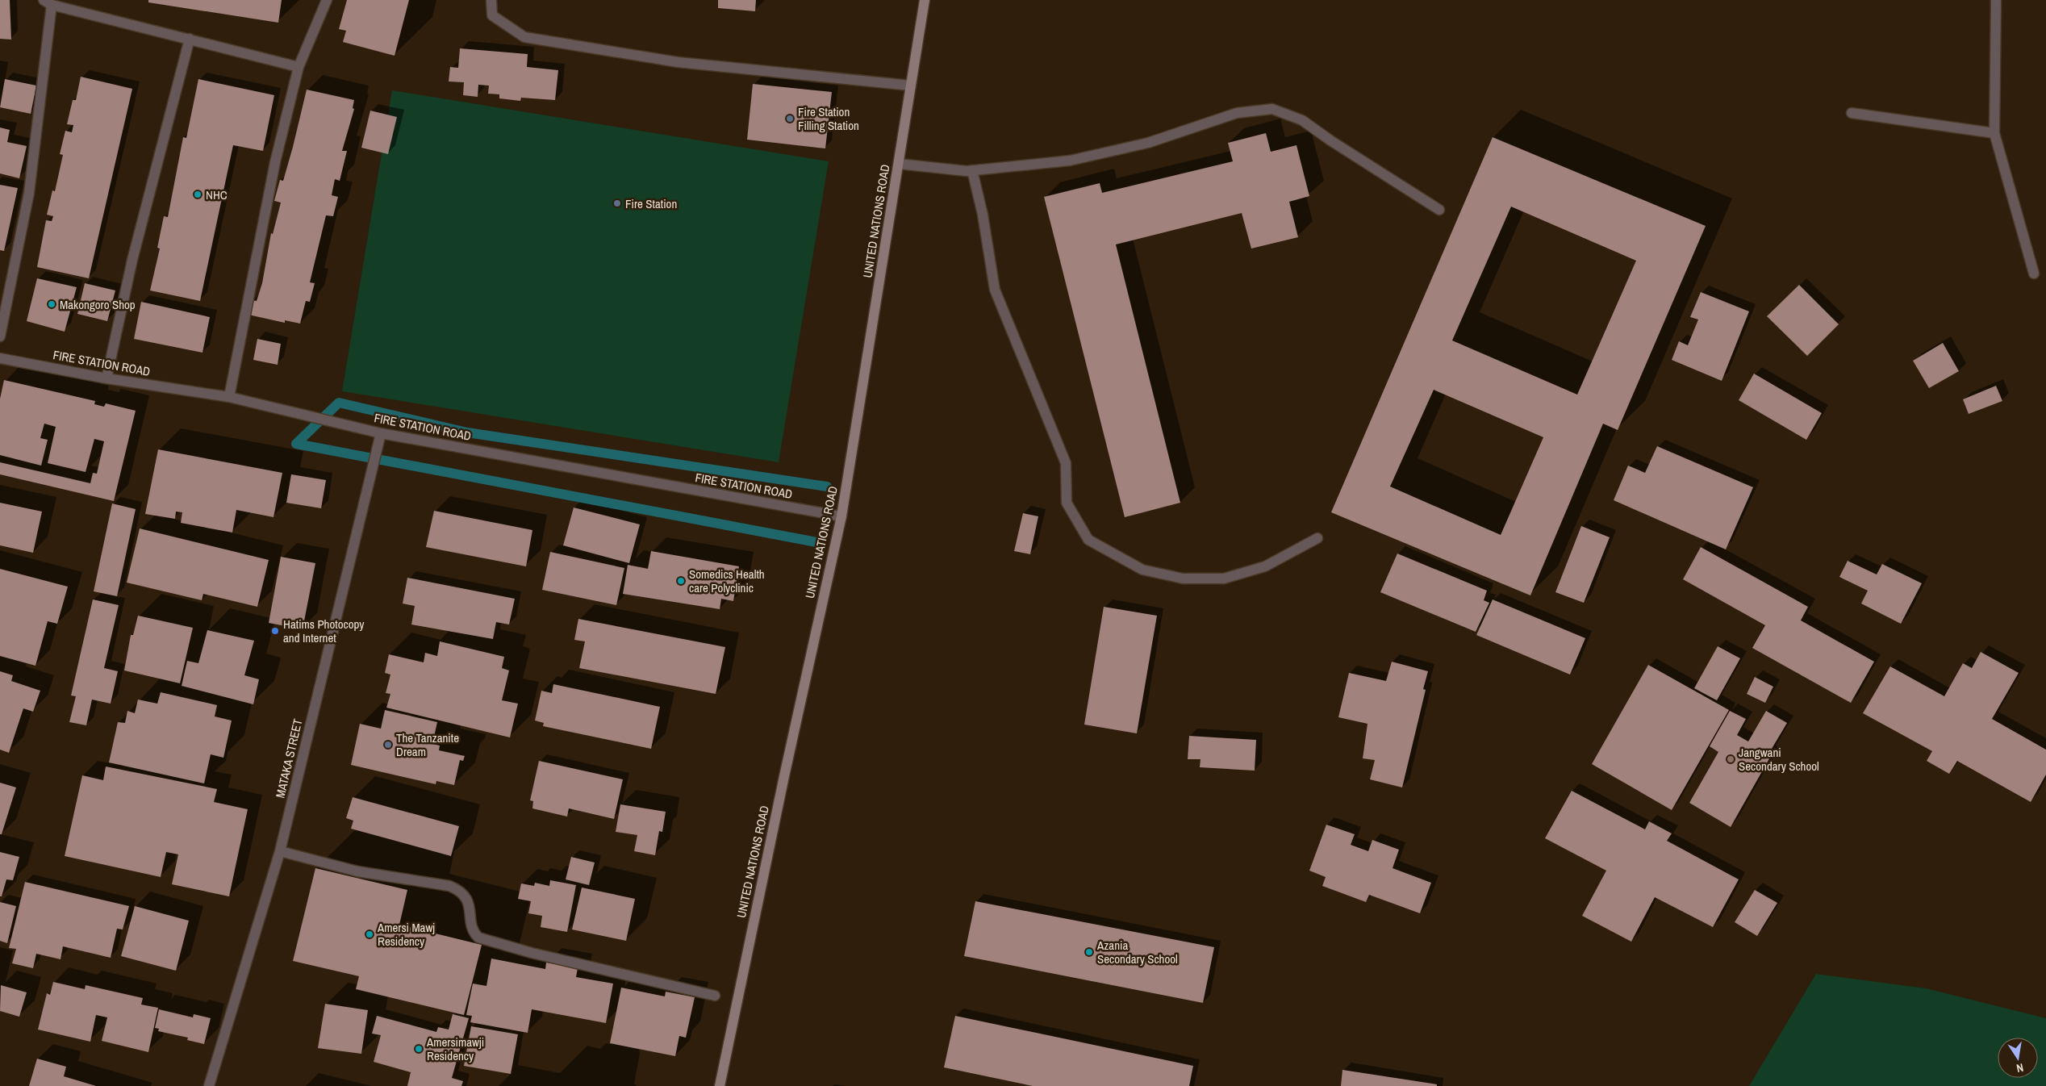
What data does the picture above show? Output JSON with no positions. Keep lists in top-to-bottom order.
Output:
{
  "streets": {
    "street": ["UNITED NATIONS ROAD", "FIRE STATION ROAD", "MATAKA STREET"]
  },
  "crossings": [
    ["UNITED NATIONS ROAD", "FIRE STATION ROAD"],
    ["FIRE STATION ROAD", "MATAKA STREET"]
  ],
  "places": [
    "Fire Station Filling Station",
    "NHC",
    "Fire Station",
    "Makongoro Shop",
    "Somedics Health care Polyclinic",
    "Hatims Photocopy and Internet",
    "The Tanzanite Dream",
    "Jangwani Secondary School",
    "Amersi Mawj Residency",
    "Azania Secondary School",
    "Amersimawji Residency"
  ],
  "north": "bottom"
}
